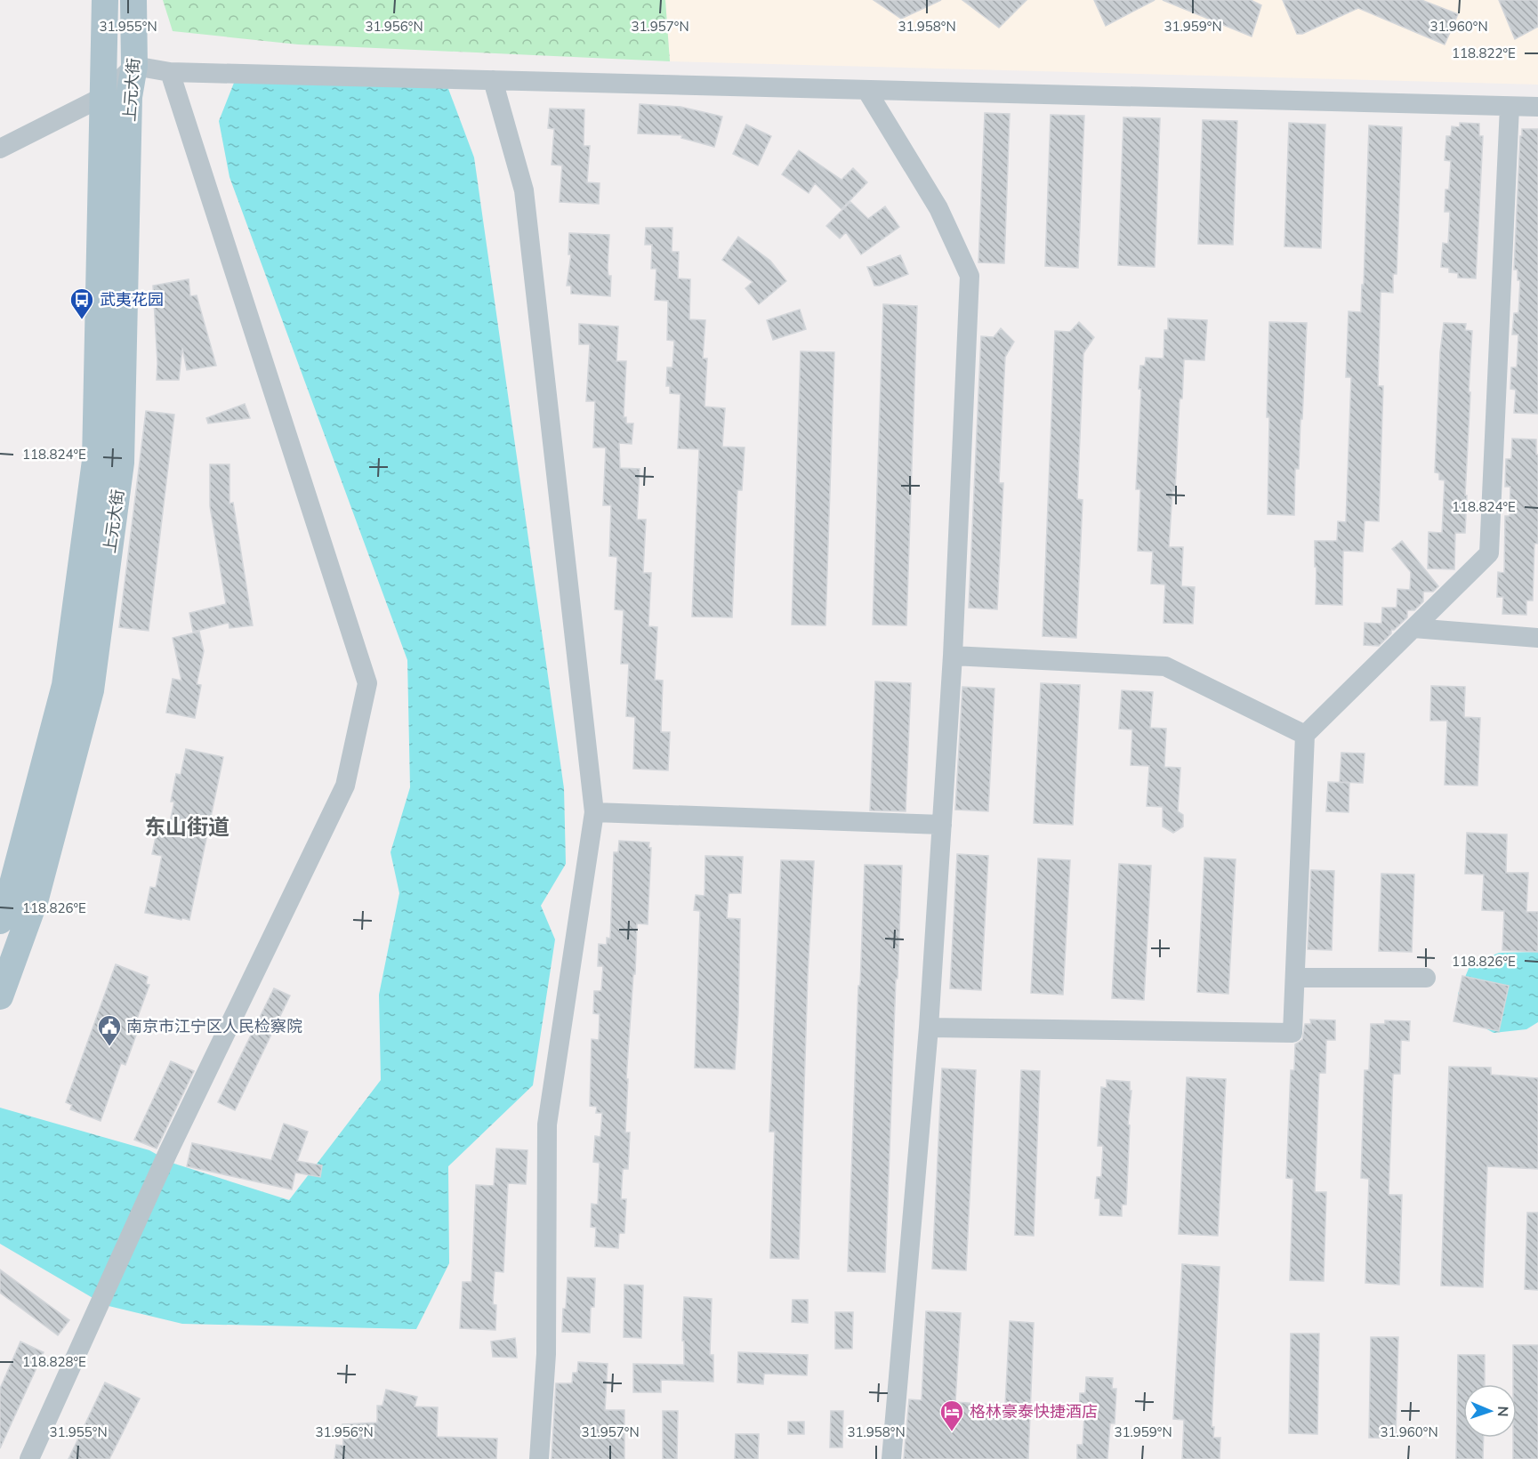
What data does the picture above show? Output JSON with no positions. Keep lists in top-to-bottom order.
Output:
{
  "streets": {
    "main road": ["上元大街"]
  },
  "districts": ["东山街道"],
  "places": {
    "bus stop": ["武夷花园"],
    "public building": ["南京市江宁区人民检察院"],
    "hotel": ["格林豪泰快捷酒店"]
  },
  "north": "right",
  "coordinates": [
    "31.955°N",
    "31.956°N",
    "31.957°N",
    "31.958°N",
    "31.959°N",
    "31.960°N",
    "118.822°E",
    "118.824°E",
    "118.826°E",
    "118.828°E"
  ]
}
